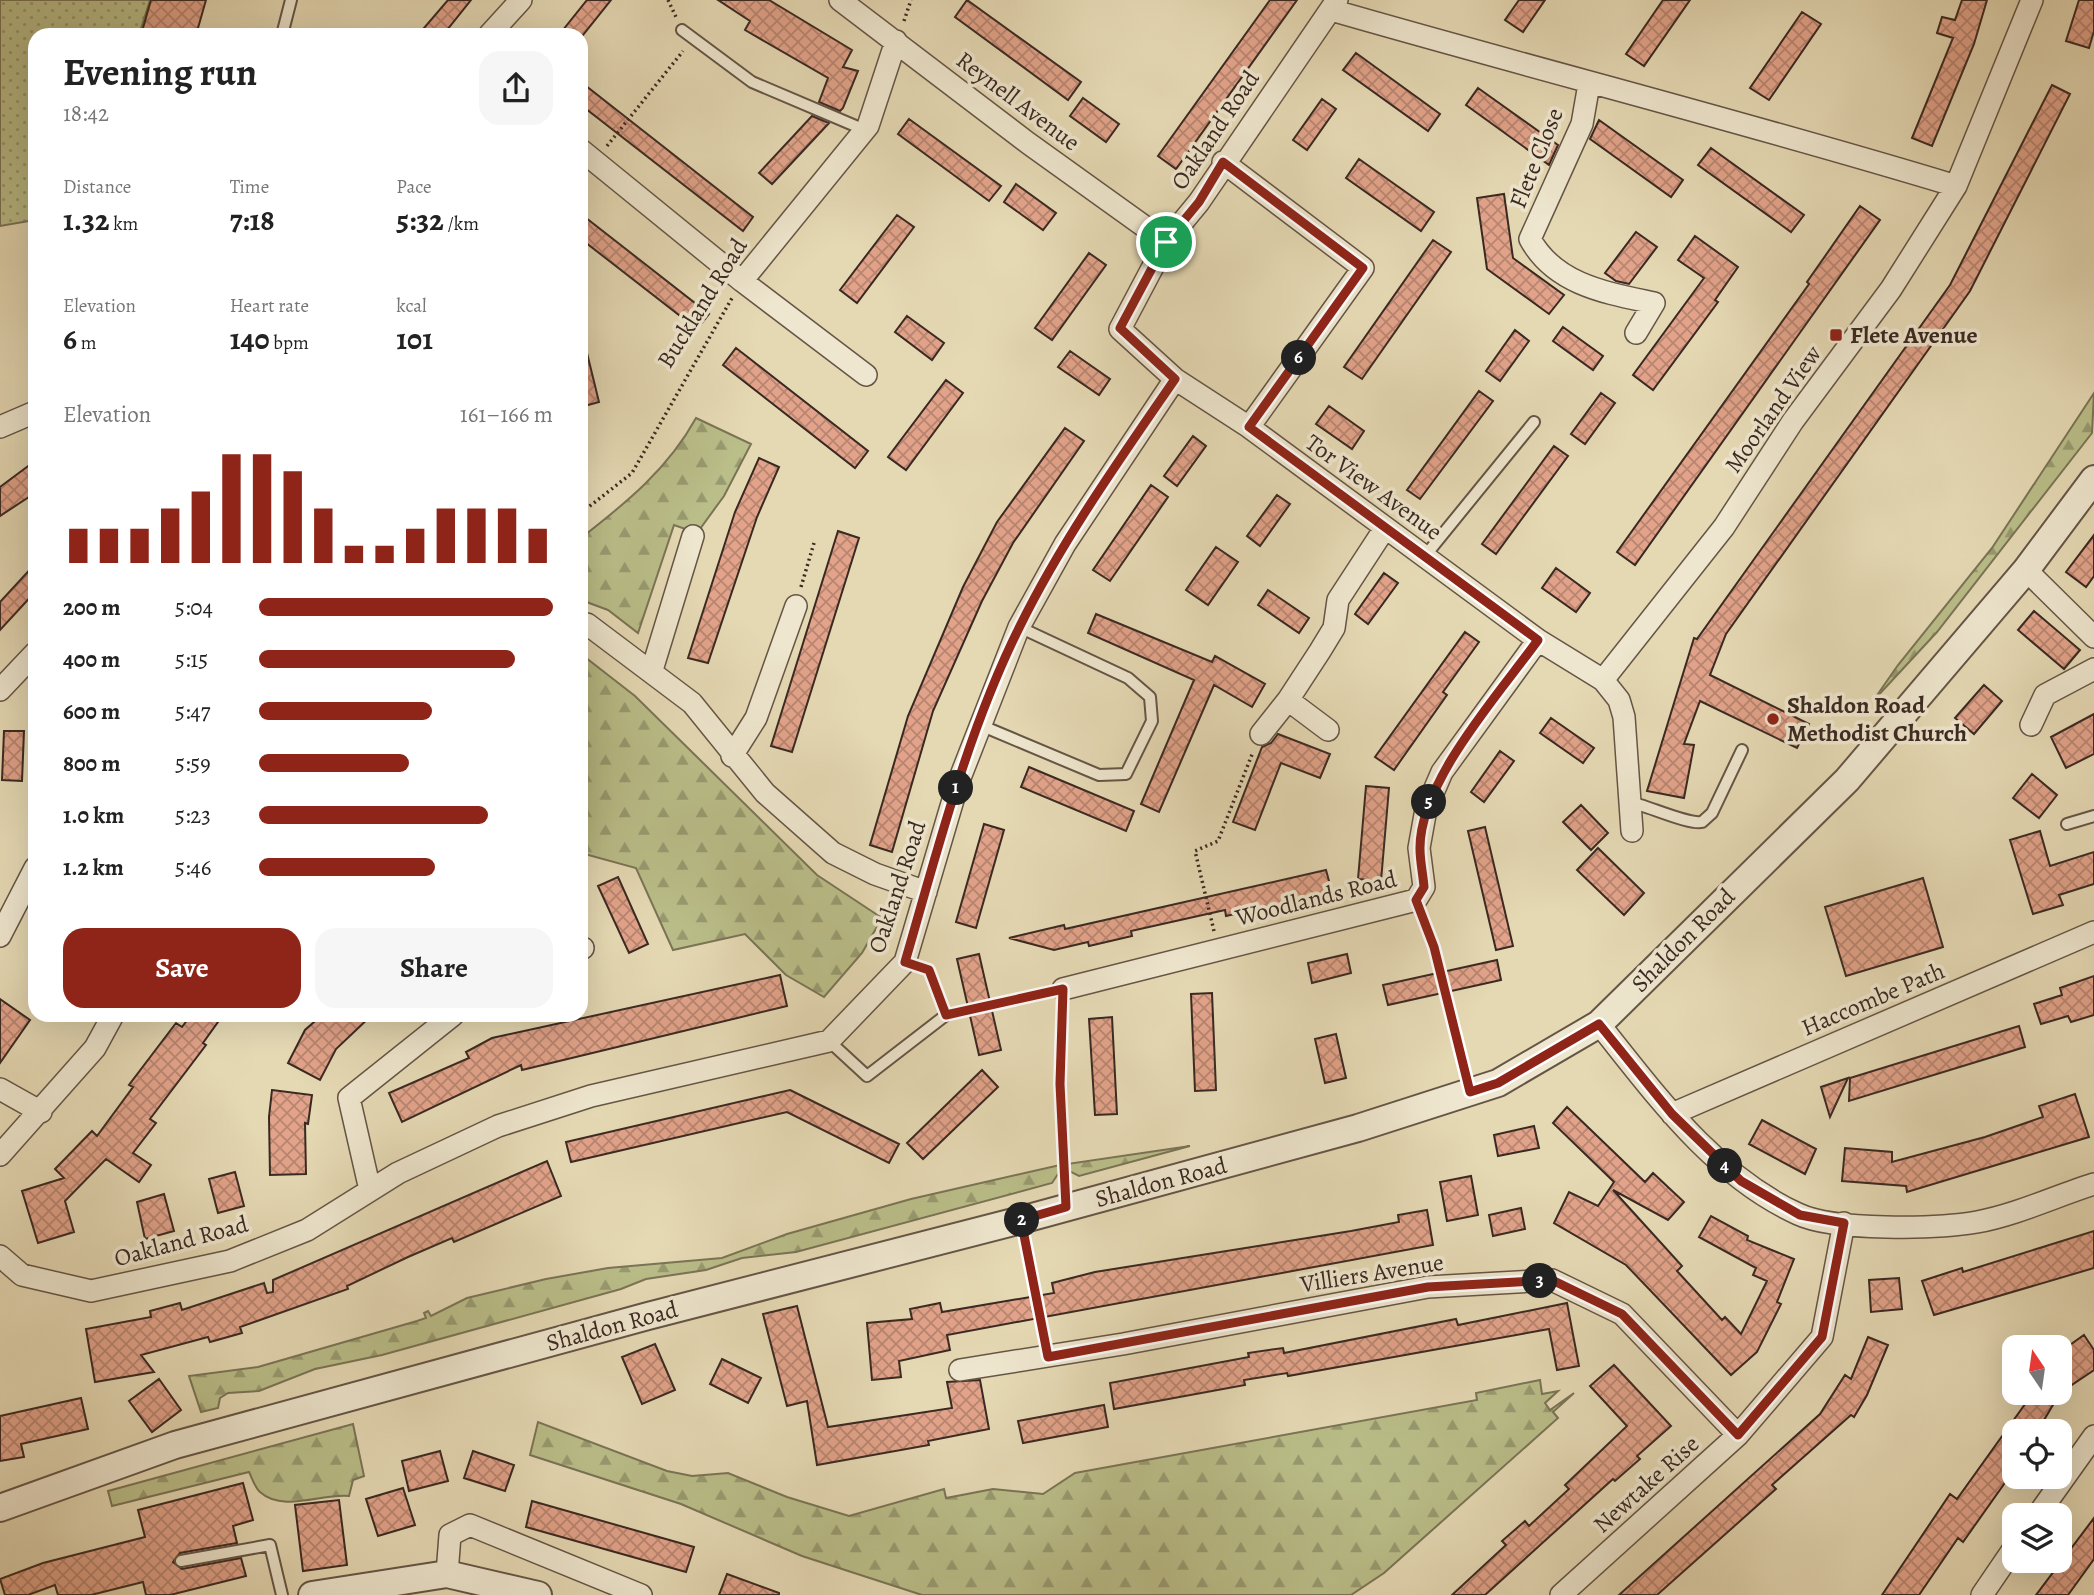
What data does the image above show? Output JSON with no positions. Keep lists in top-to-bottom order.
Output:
{
  "streets": {
    "street": [
      "Reynell Avenue",
      "Oakland Road",
      "Flete Close",
      "Buckland Road",
      "Moorland View",
      "Tor View Avenue",
      "Woodlands Road",
      "Shaldon Road",
      "Haccombe Path",
      "Villiers Avenue",
      "Newtake Rise"
    ]
  },
  "crossings": [
    ["Reynell Avenue", "Oakland Road"],
    ["Reynell Avenue", "Buckland Road"],
    ["Oakland Road", "Tor View Avenue"],
    ["Moorland View", "Tor View Avenue"],
    ["Tor View Avenue", "Woodlands Road"],
    ["Villiers Avenue", "Newtake Rise"]
  ],
  "places": {
    "transit": ["Flete Avenue"],
    "other": ["Shaldon Road Methodist Church"]
  },
  "north": "top",
  "page": {
    "heading": ["Evening run", "18:42"],
    "stats": [
      ["Distance", "1.32 km"],
      ["Time", "7:18"],
      ["Pace", "5:32 /km"],
      ["Elevation", "6 m"],
      ["Heart rate", "140 bpm"],
      ["kcal", "101"]
    ],
    "pins": [
      "6",
      "1",
      "5",
      "4",
      "2",
      "3"
    ],
    "chart": ["Elevation", "161–166 m"],
    "list": [
      {
        "name": "200 m",
        "note": "5:04"
      },
      {
        "name": "400 m",
        "note": "5:15"
      },
      {
        "name": "600 m",
        "note": "5:47"
      },
      {
        "name": "800 m",
        "note": "5:59"
      },
      {
        "name": "1.0 km",
        "note": "5:23"
      },
      {
        "name": "1.2 km",
        "note": "5:46"
      }
    ],
    "buttons": ["Save", "Share"]
  }
}
